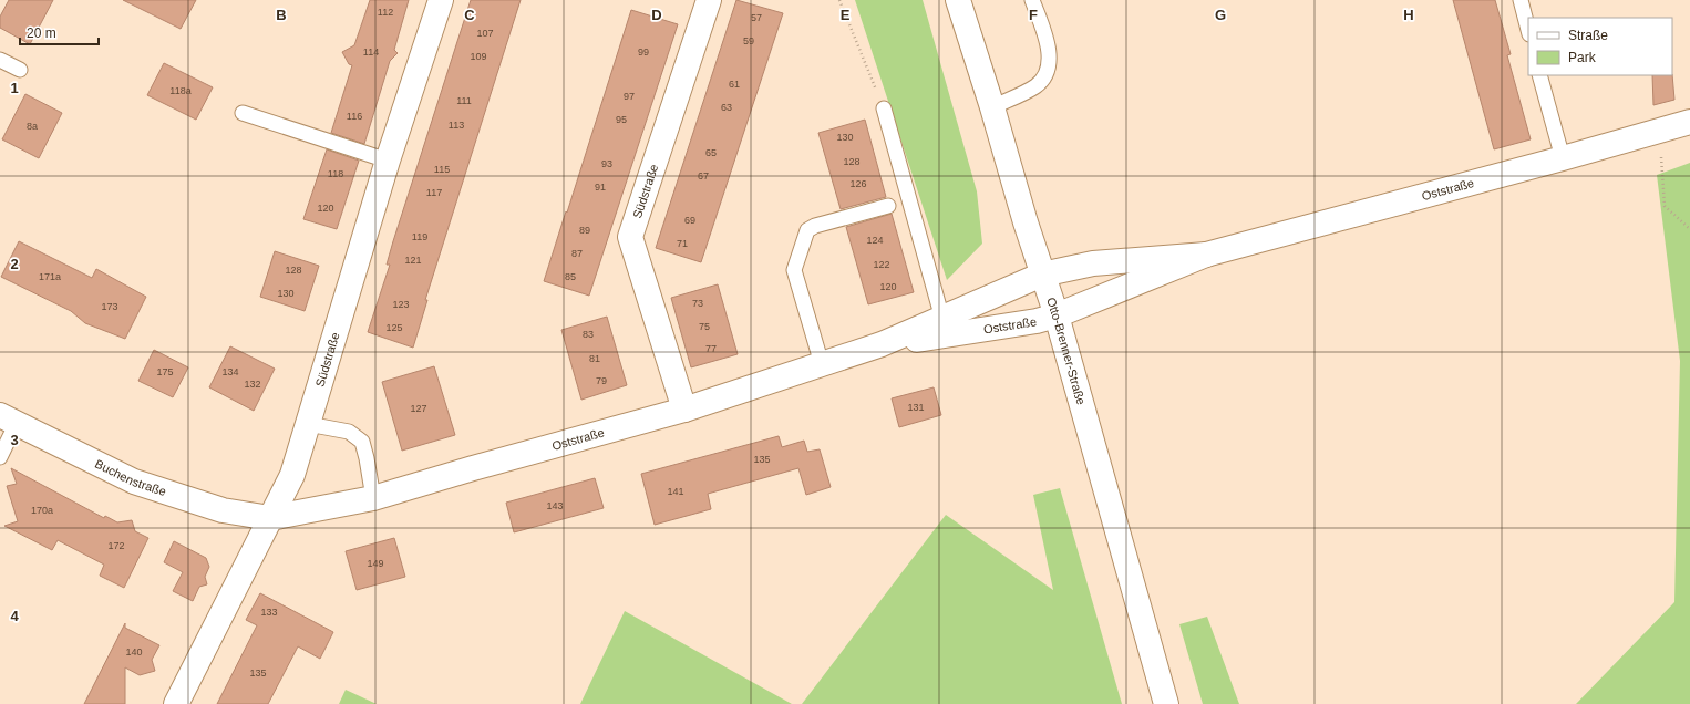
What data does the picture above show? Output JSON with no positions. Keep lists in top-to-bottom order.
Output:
{
  "streets": {
    "street": [
      "Oststraße",
      "Südstraße",
      "Otto-Brenner-Straße",
      "Buchenstraße"
    ]
  },
  "crossings": [
    ["Oststraße", "Südstraße"],
    ["Oststraße", "Otto-Brenner-Straße"],
    ["Oststraße", "Buchenstraße"],
    ["Südstraße", "Buchenstraße"]
  ],
  "house_numbers": [
    "112",
    "57",
    "107",
    "59",
    "114",
    "99",
    "109",
    "61",
    "118a",
    "97",
    "111",
    "63",
    "116",
    "95",
    "113",
    "8a",
    "130",
    "65",
    "128",
    "93",
    "115",
    "118",
    "67",
    "126",
    "91",
    "117",
    "120",
    "69",
    "89",
    "119",
    "124",
    "71",
    "87",
    "121",
    "122",
    "128",
    "171a",
    "85",
    "120",
    "130",
    "73",
    "123",
    "173",
    "75",
    "125",
    "83",
    "77",
    "81",
    "175",
    "134",
    "79",
    "132",
    "131",
    "127",
    "135",
    "141",
    "143",
    "170a",
    "172",
    "149",
    "133",
    "140",
    "135"
  ],
  "legend": ["Straße", "Park"],
  "scale_bar": "20 m",
  "grid": {
    "columns": [
      "B",
      "C",
      "D",
      "E",
      "F",
      "G",
      "H"
    ],
    "rows": [
      "1",
      "2",
      "3",
      "4"
    ]
  }
}
